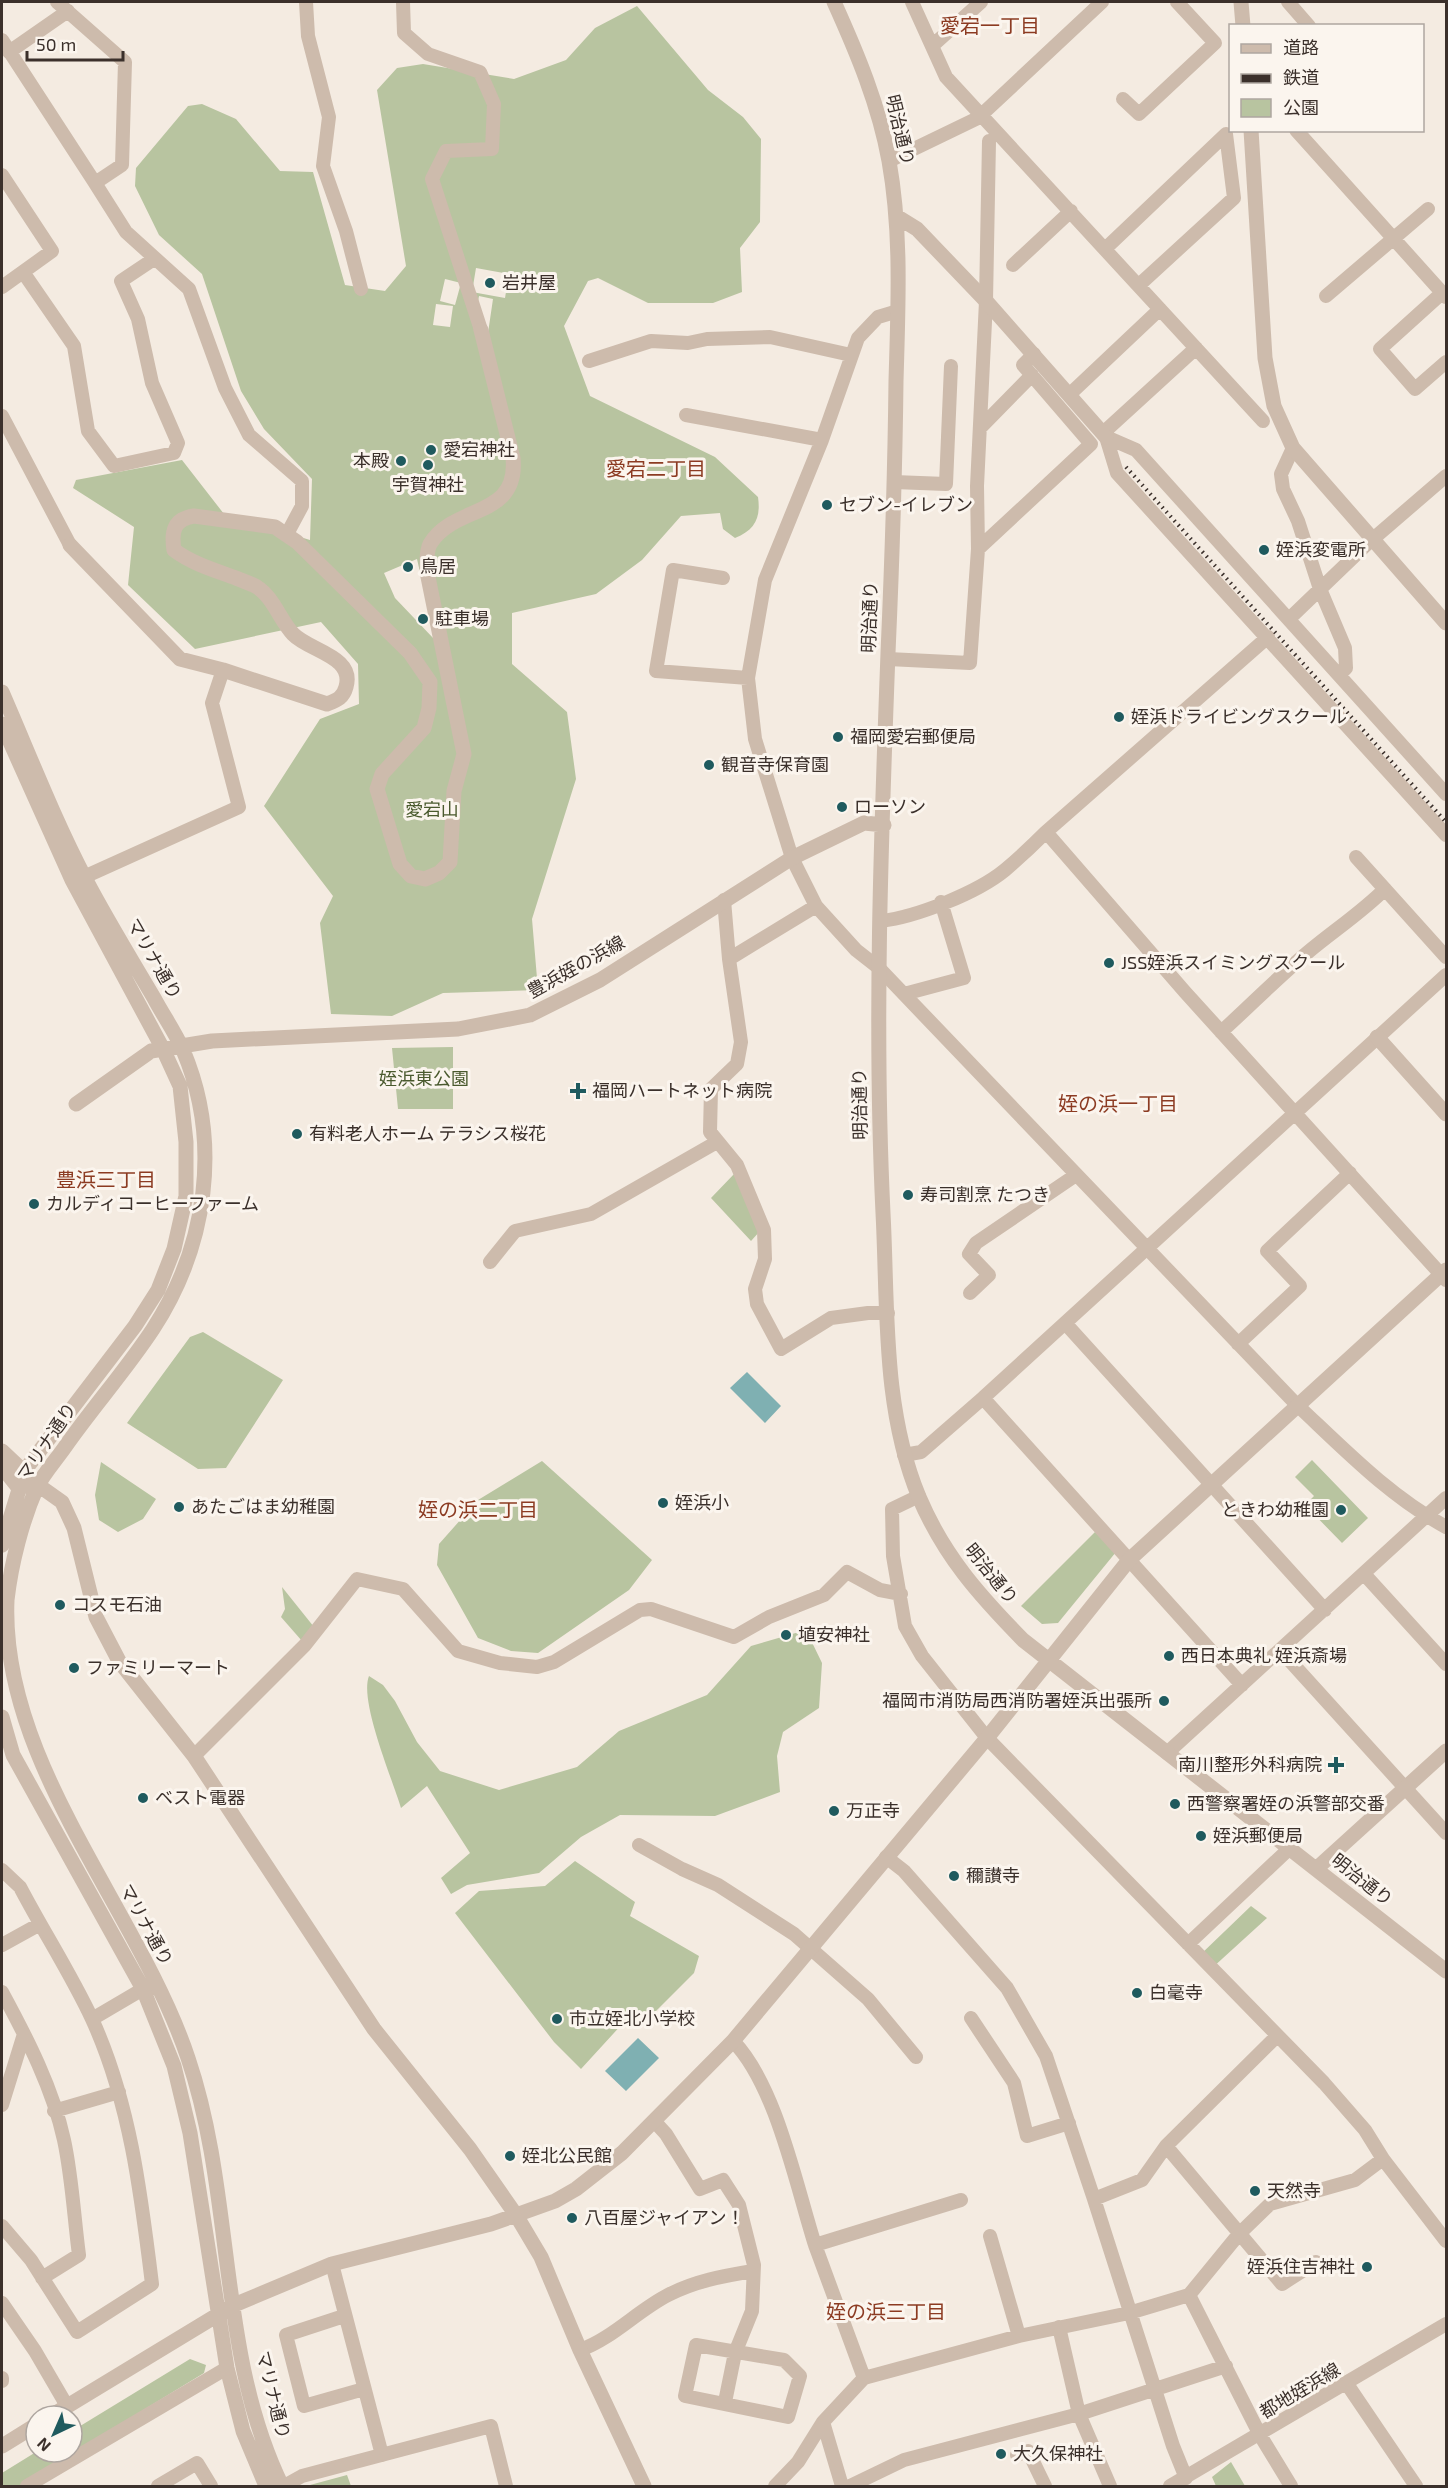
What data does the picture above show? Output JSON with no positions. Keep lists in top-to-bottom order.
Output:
{
  "streets": {
    "street": [
      "明治通り",
      "マリナ通り",
      "豊浜姪の浜線",
      "都地姪浜線"
    ]
  },
  "crossings": [
    ["明治通り", "豊浜姪の浜線"],
    ["マリナ通り", "豊浜姪の浜線"]
  ],
  "districts": [
    "愛宕一丁目",
    "愛宕二丁目",
    "姪の浜一丁目",
    "豊浜三丁目",
    "姪の浜二丁目",
    "姪の浜三丁目"
  ],
  "parks": ["愛宕山", "姪浜東公園"],
  "places": {
    "other": [
      "岩井屋",
      "愛宕神社",
      "本殿",
      "宇賀神社",
      "セブン-イレブン",
      "姪浜変電所",
      "鳥居",
      "駐車場",
      "姪浜ドライビングスクール",
      "福岡愛宕郵便局",
      "観音寺保育園",
      "ローソン",
      "JSS姪浜スイミングスクール",
      "有料老人ホーム テラシス桜花",
      "寿司割烹 たつき",
      "カルディコーヒーファーム",
      "姪浜小",
      "あたごはま幼稚園",
      "ときわ幼稚園",
      "コスモ石油",
      "埴安神社",
      "西日本典礼 姪浜斎場",
      "ファミリーマート",
      "福岡市消防局西消防署姪浜出張所",
      "ベスト電器",
      "西警察署姪の浜警部交番",
      "万正寺",
      "姪浜郵便局",
      "穪讃寺",
      "白毫寺",
      "市立姪北小学校",
      "姪北公民館",
      "天然寺",
      "八百屋ジャイアン！",
      "姪浜住吉神社",
      "大久保神社"
    ],
    "health": ["福岡ハートネット病院", "南川整形外科病院"]
  },
  "legend": ["道路", "鉄道", "公園"],
  "scale_bar": "50 m",
  "north": "bottom left"
}
